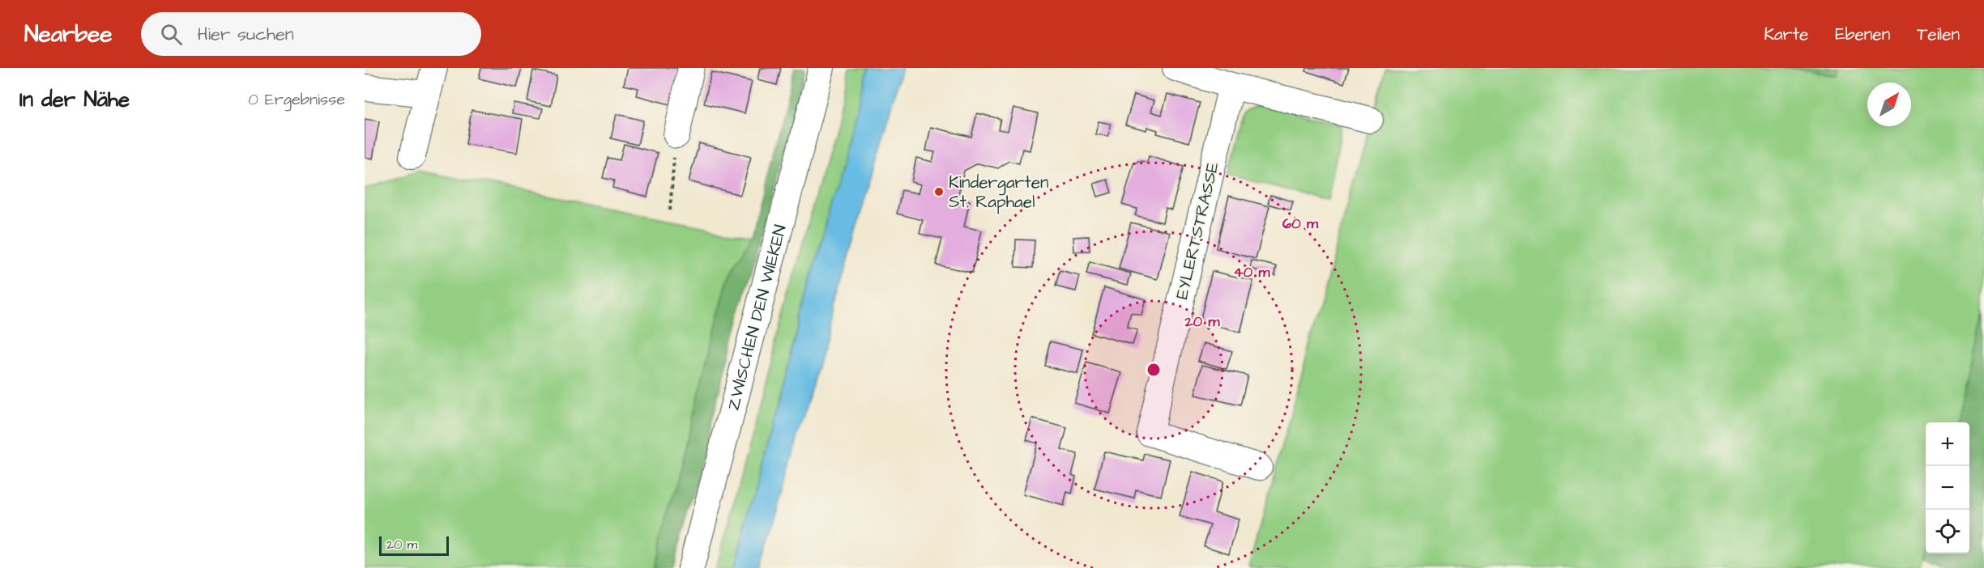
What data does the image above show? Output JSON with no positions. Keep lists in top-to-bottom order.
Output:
{
  "streets": {
    "street": ["EYLERTSTRASSE", "ZWISCHEN DEN WIEKEN"]
  },
  "places": ["Kindergarten St. Raphael"],
  "scale_bar": "20 m",
  "north": "top right",
  "page": {
    "header": "Nearbee",
    "search": "Hier suchen",
    "nav": ["Karte", "Ebenen", "Teilen"],
    "heading": ["In der Nähe", "0 Ergebnisse"],
    "map_buttons": ["+", "−"],
    "scale": "20 m"
  },
  "rings": ["60 m", "40 m", "20 m"]
}
